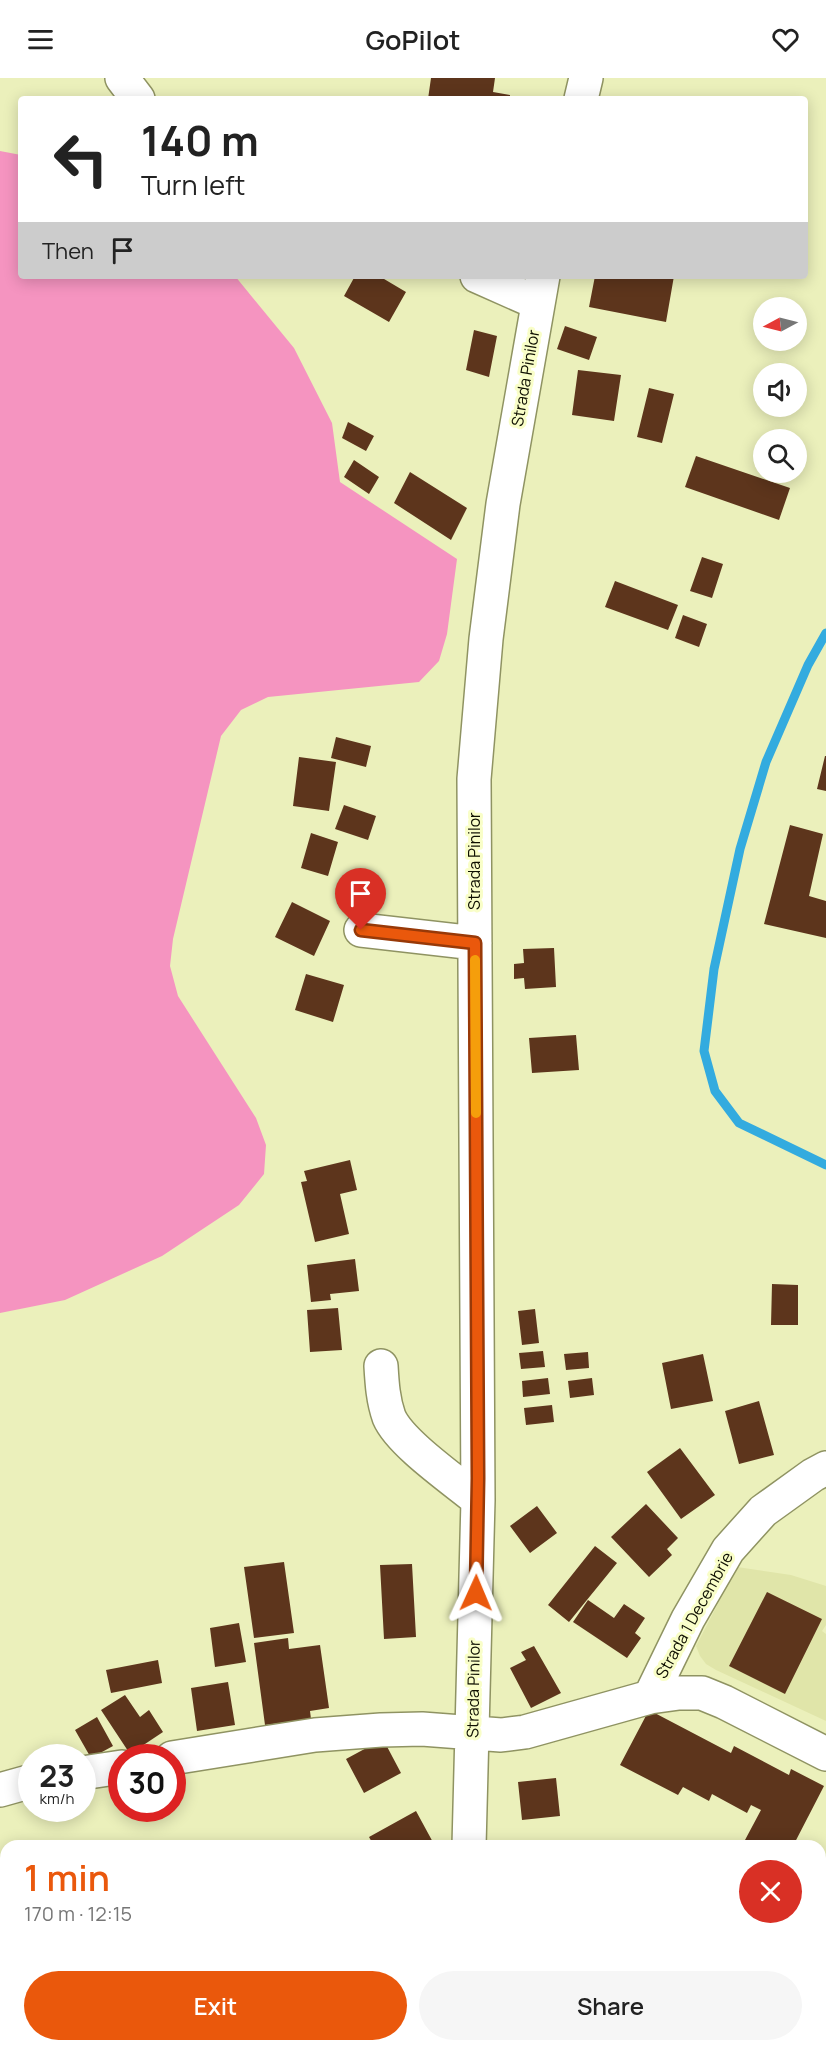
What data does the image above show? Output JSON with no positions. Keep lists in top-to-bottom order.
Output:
{
  "streets": {
    "street": ["Strada Pinilor", "Strada 1 Decembrie"]
  },
  "north": "left",
  "page": {
    "header": "GoPilot",
    "turn": ["140 m", "Turn left"],
    "then": "Then",
    "speed": "23 km/h",
    "limit": "30",
    "heading": ["1 min", "170 m · 12:15"],
    "buttons": ["Exit", "Share"]
  }
}
